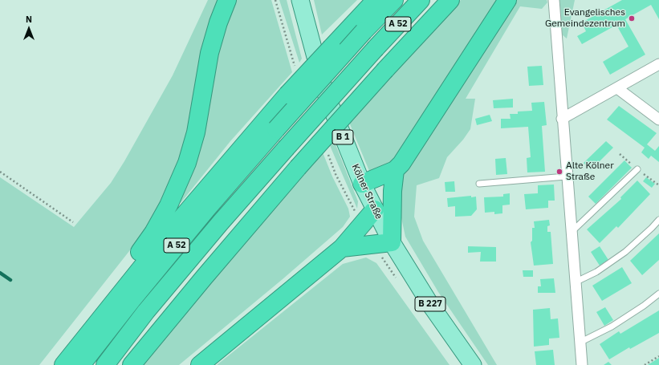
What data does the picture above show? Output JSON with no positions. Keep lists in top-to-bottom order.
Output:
{
  "streets": {
    "highway": ["A 52"],
    "main road": ["B 1", "Kölner Straße", "B 227"]
  },
  "places": ["Evangelisches Gemeindezentrum", "Alte Kölner Straße"],
  "north": "top"
}
